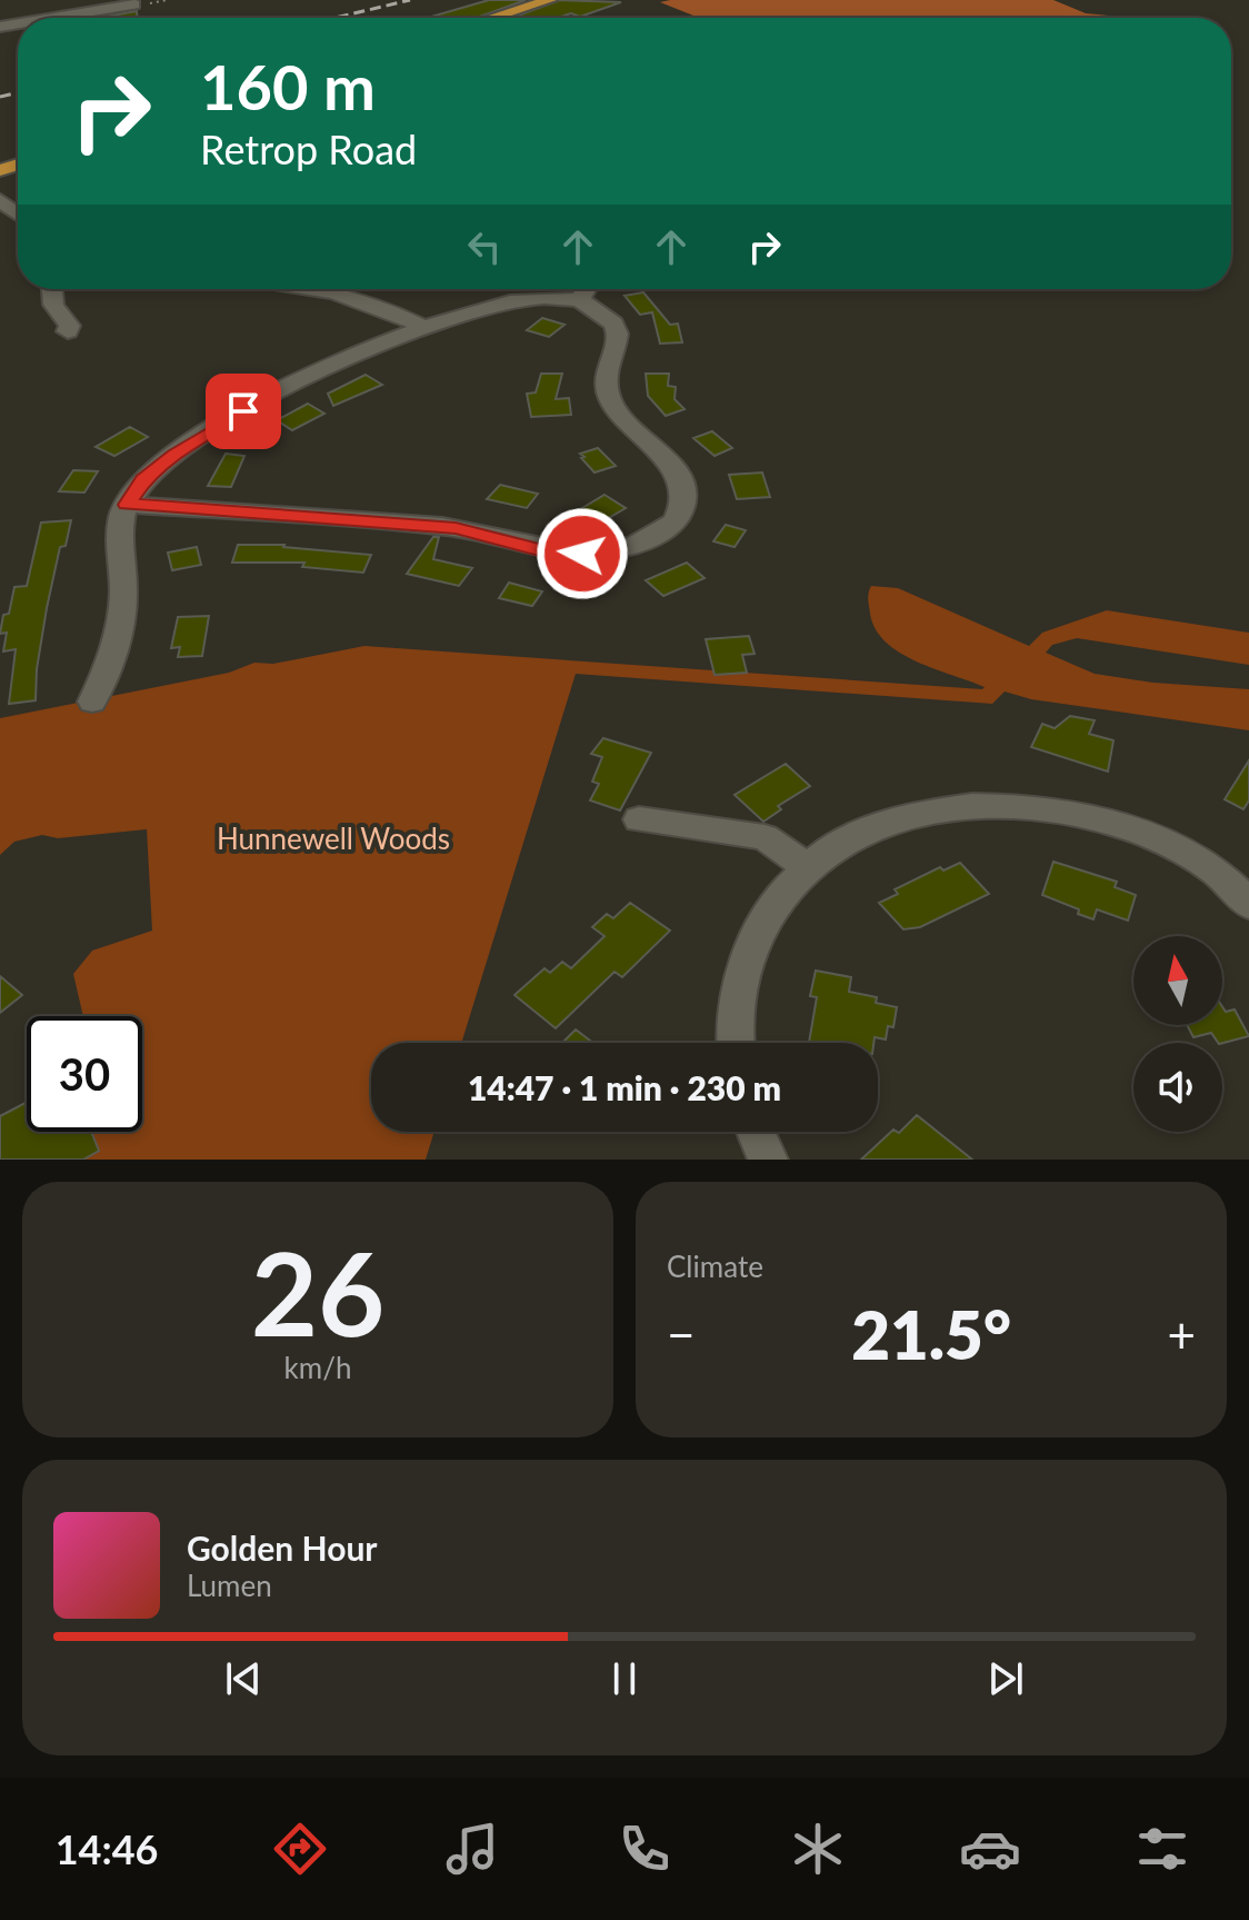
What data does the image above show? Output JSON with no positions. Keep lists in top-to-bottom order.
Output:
{
  "parks": ["Hunnewell Woods"],
  "north": "top",
  "page": {
    "turn": ["160 m", "Retrop Road"],
    "limit": "30",
    "trip": "14:47 · 1 min · 230 m",
    "tile": [
      ["26", "km/h"],
      "Climate"
    ],
    "heat": ["−", "21.5°", "+"],
    "song": ["Golden Hour", "Lumen"],
    "tabs": "14:46"
  }
}
